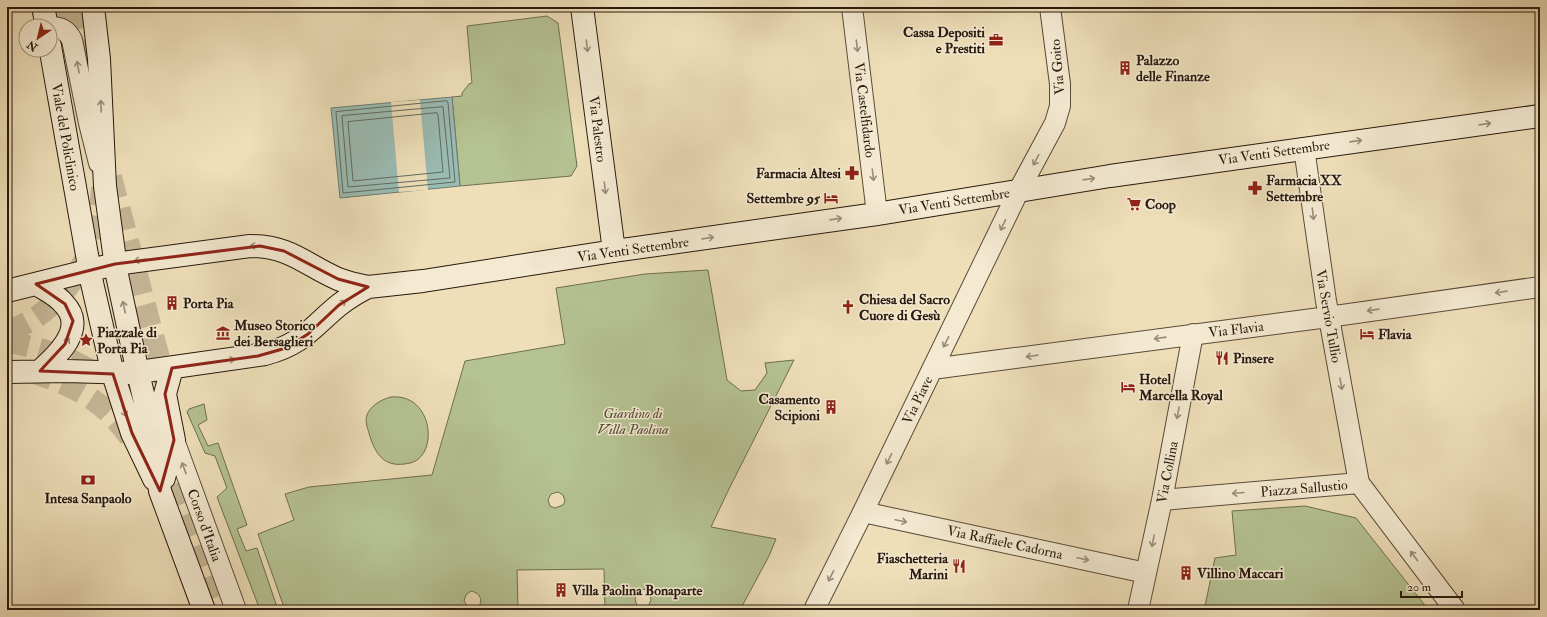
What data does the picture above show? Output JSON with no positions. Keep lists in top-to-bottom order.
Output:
{
  "streets": {
    "main road": [
      "Via Palestro",
      "Viale del Policlinico",
      "Via Venti Settembre",
      "Corso d'Italia"
    ],
    "street": [
      "Via Goito",
      "Via Castelfidardo",
      "Via Servio Tullio",
      "Via Flavia",
      "Via Piave",
      "Via Collina",
      "Piazza Sallustio",
      "Via Raffaele Cadorna"
    ]
  },
  "crossings": [
    ["Via Goito", "Via Venti Settembre"],
    ["Via Goito", "Via Piave"],
    ["Via Castelfidardo", "Via Venti Settembre"],
    ["Via Palestro", "Via Venti Settembre"],
    ["Viale del Policlinico", "Via Venti Settembre"],
    ["Via Venti Settembre", "Via Servio Tullio"],
    ["Via Venti Settembre", "Via Piave"],
    ["Via Venti Settembre", "Corso d'Italia"],
    ["Via Servio Tullio", "Via Flavia"],
    ["Via Servio Tullio", "Piazza Sallustio"],
    ["Via Flavia", "Via Piave"],
    ["Via Flavia", "Via Collina"],
    ["Via Piave", "Via Raffaele Cadorna"],
    ["Via Collina", "Piazza Sallustio"],
    ["Via Collina", "Via Raffaele Cadorna"]
  ],
  "one_way": [
    "Via Goito",
    "Via Castelfidardo",
    "Via Palestro",
    "Via Servio Tullio",
    "Via Flavia",
    "Via Piave",
    "Via Collina",
    "Piazza Sallustio",
    "Via Raffaele Cadorna"
  ],
  "parks": ["Giardino di Villa Paolina"],
  "places": {
    "office": ["Cassa Depositi e Prestiti"],
    "building": [
      "Palazzo delle Finanze",
      "Porta Pia",
      "Casamento Scipioni",
      "Villino Maccari",
      "Villa Paolina Bonaparte"
    ],
    "pharmacy": ["Farmacia Altesi", "Farmacia XX Settembre"],
    "hotel": ["Settembre 95", "Flavia", "Hotel Marcella Royal"],
    "supermarket": ["Coop"],
    "church": ["Chiesa del Sacro Cuore di Gesù"],
    "museum": ["Museo Storico dei Bersaglieri"],
    "place": ["Piazzale di Porta Pia"],
    "restaurant": ["Pinsere", "Fiaschetteria Marini"],
    "bank": ["Intesa Sanpaolo"]
  },
  "scale_bar": "20 m",
  "north": "bottom left"
}
